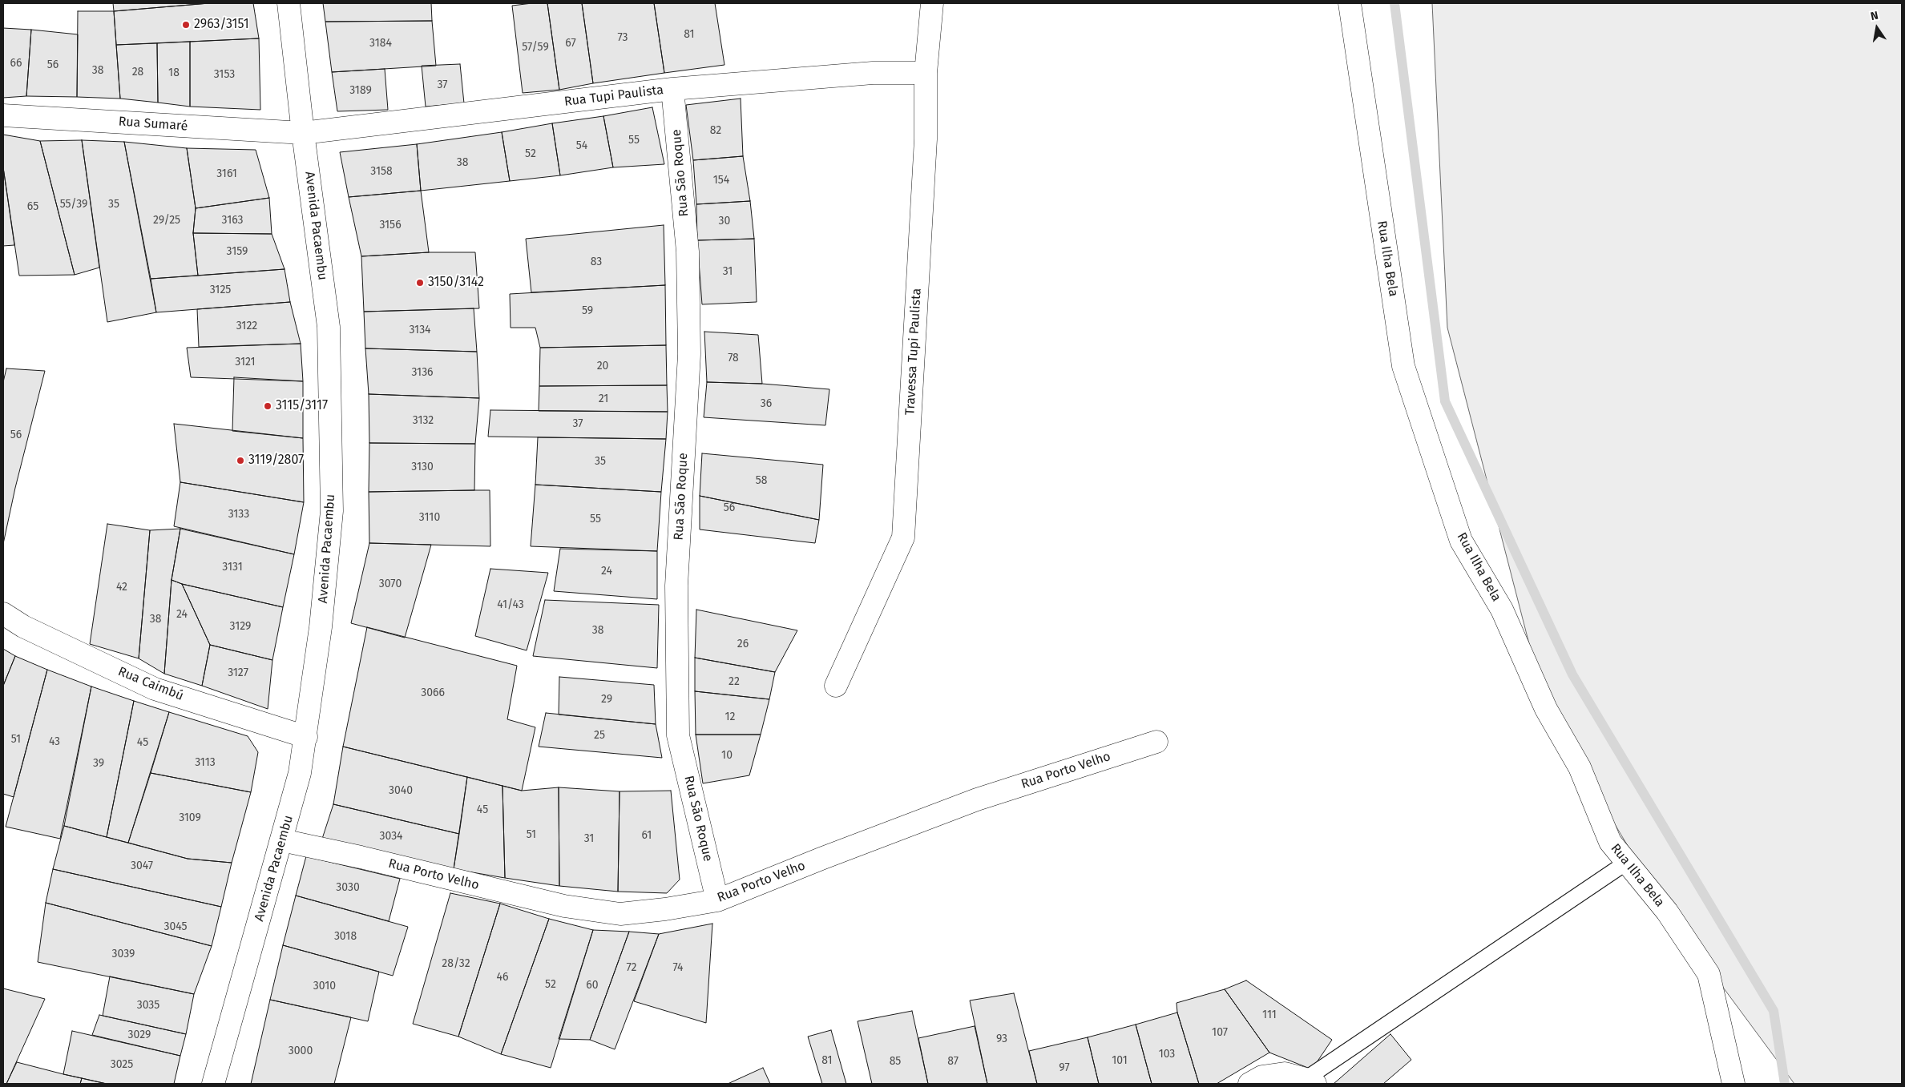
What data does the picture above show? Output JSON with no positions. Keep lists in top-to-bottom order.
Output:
{
  "streets": {
    "street": [
      "Rua Tupi Paulista",
      "Rua Sumaré",
      "Rua São Roque",
      "Avenida Pacaembu",
      "Rua Ilha Bela",
      "Travessa Tupi Paulista",
      "Rua Caimbú",
      "Rua Porto Velho"
    ]
  },
  "crossings": [
    ["Rua Tupi Paulista", "Rua Sumaré"],
    ["Rua Tupi Paulista", "Rua São Roque"],
    ["Rua Tupi Paulista", "Avenida Pacaembu"],
    ["Rua Tupi Paulista", "Travessa Tupi Paulista"],
    ["Rua Sumaré", "Avenida Pacaembu"],
    ["Rua São Roque", "Rua Porto Velho"],
    ["Avenida Pacaembu", "Rua Caimbú"],
    ["Avenida Pacaembu", "Rua Porto Velho"]
  ],
  "places": [
    "2963/3151",
    "3150/3142",
    "3115/3117",
    "3119/2807"
  ],
  "house_numbers": [
    "81",
    "73",
    "3184",
    "67",
    "57/59",
    "66",
    "56",
    "38",
    "28",
    "18",
    "3153",
    "37",
    "3189",
    "82",
    "55",
    "54",
    "52",
    "38",
    "3158",
    "3161",
    "154",
    "55/39",
    "35",
    "65",
    "29/25",
    "3163",
    "30",
    "3156",
    "3159",
    "83",
    "31",
    "3125",
    "59",
    "3122",
    "3134",
    "78",
    "3121",
    "20",
    "3136",
    "21",
    "36",
    "3132",
    "37",
    "56",
    "35",
    "3130",
    "58",
    "56",
    "3133",
    "3110",
    "55",
    "3131",
    "24",
    "3070",
    "42",
    "41/43",
    "24",
    "38",
    "3129",
    "38",
    "26",
    "3127",
    "22",
    "3066",
    "29",
    "12",
    "25",
    "51",
    "43",
    "45",
    "10",
    "3113",
    "39",
    "3040",
    "45",
    "3109",
    "51",
    "61",
    "3034",
    "31",
    "3047",
    "3030",
    "3045",
    "3018",
    "3039",
    "28/32",
    "72",
    "74",
    "46",
    "52",
    "60",
    "3010",
    "3035",
    "111",
    "107",
    "3029",
    "93",
    "3000",
    "103",
    "81",
    "101",
    "85",
    "87",
    "3025",
    "97"
  ],
  "north": "top"
}
